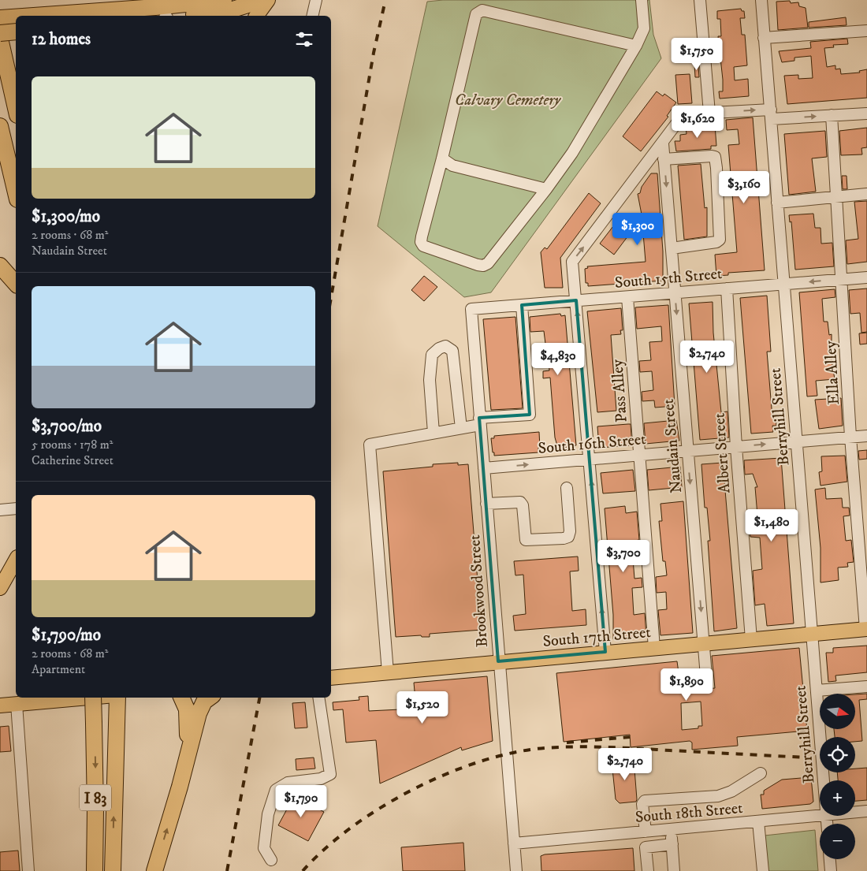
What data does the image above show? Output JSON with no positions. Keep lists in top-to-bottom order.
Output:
{
  "streets": {
    "highway": ["I 83"],
    "main road": ["South 17th Street"],
    "street": [
      "South 15th Street",
      "Ella Alley",
      "Pass Alley",
      "Berryhill Street",
      "South 16th Street",
      "Naudain Street",
      "Albert Street",
      "Brookwood Street",
      "South 18th Street"
    ]
  },
  "crossings": [
    ["South 15th Street", "Ella Alley"],
    ["South 15th Street", "Pass Alley"],
    ["South 15th Street", "Berryhill Street"],
    ["South 15th Street", "Naudain Street"],
    ["South 15th Street", "Albert Street"],
    ["South 15th Street", "Brookwood Street"],
    ["Ella Alley", "South 16th Street"],
    ["Ella Alley", "South 17th Street"],
    ["Pass Alley", "South 16th Street"],
    ["Pass Alley", "South 17th Street"],
    ["Berryhill Street", "South 16th Street"],
    ["Berryhill Street", "South 17th Street"],
    ["South 16th Street", "Naudain Street"],
    ["South 16th Street", "Albert Street"],
    ["South 16th Street", "Brookwood Street"],
    ["Naudain Street", "South 17th Street"],
    ["Albert Street", "South 17th Street"],
    ["Brookwood Street", "South 17th Street"],
    ["Brookwood Street", "South 18th Street"]
  ],
  "one_way": ["South 16th Street", "Naudain Street"],
  "parks": ["Calvary Cemetery"],
  "north": "right",
  "page": {
    "heading": "12 homes",
    "price": [
      "$1,750",
      "$1,620",
      "$3,160",
      "$1,300",
      "$2,740",
      "$4,830",
      "$1,480",
      "$3,700",
      "$1,890",
      "$1,520",
      "$2,740",
      "$1,790"
    ],
    "list": [
      {
        "name": "$1,300/mo",
        "note": "2 rooms · 68 m² · Naudain Street"
      },
      {
        "name": "$3,700/mo",
        "note": "5 rooms · 178 m² · Catherine Street"
      },
      {
        "name": "$1,790/mo",
        "note": "2 rooms · 68 m² · Apartment"
      }
    ],
    "map_buttons": ["+", "−"]
  }
}
